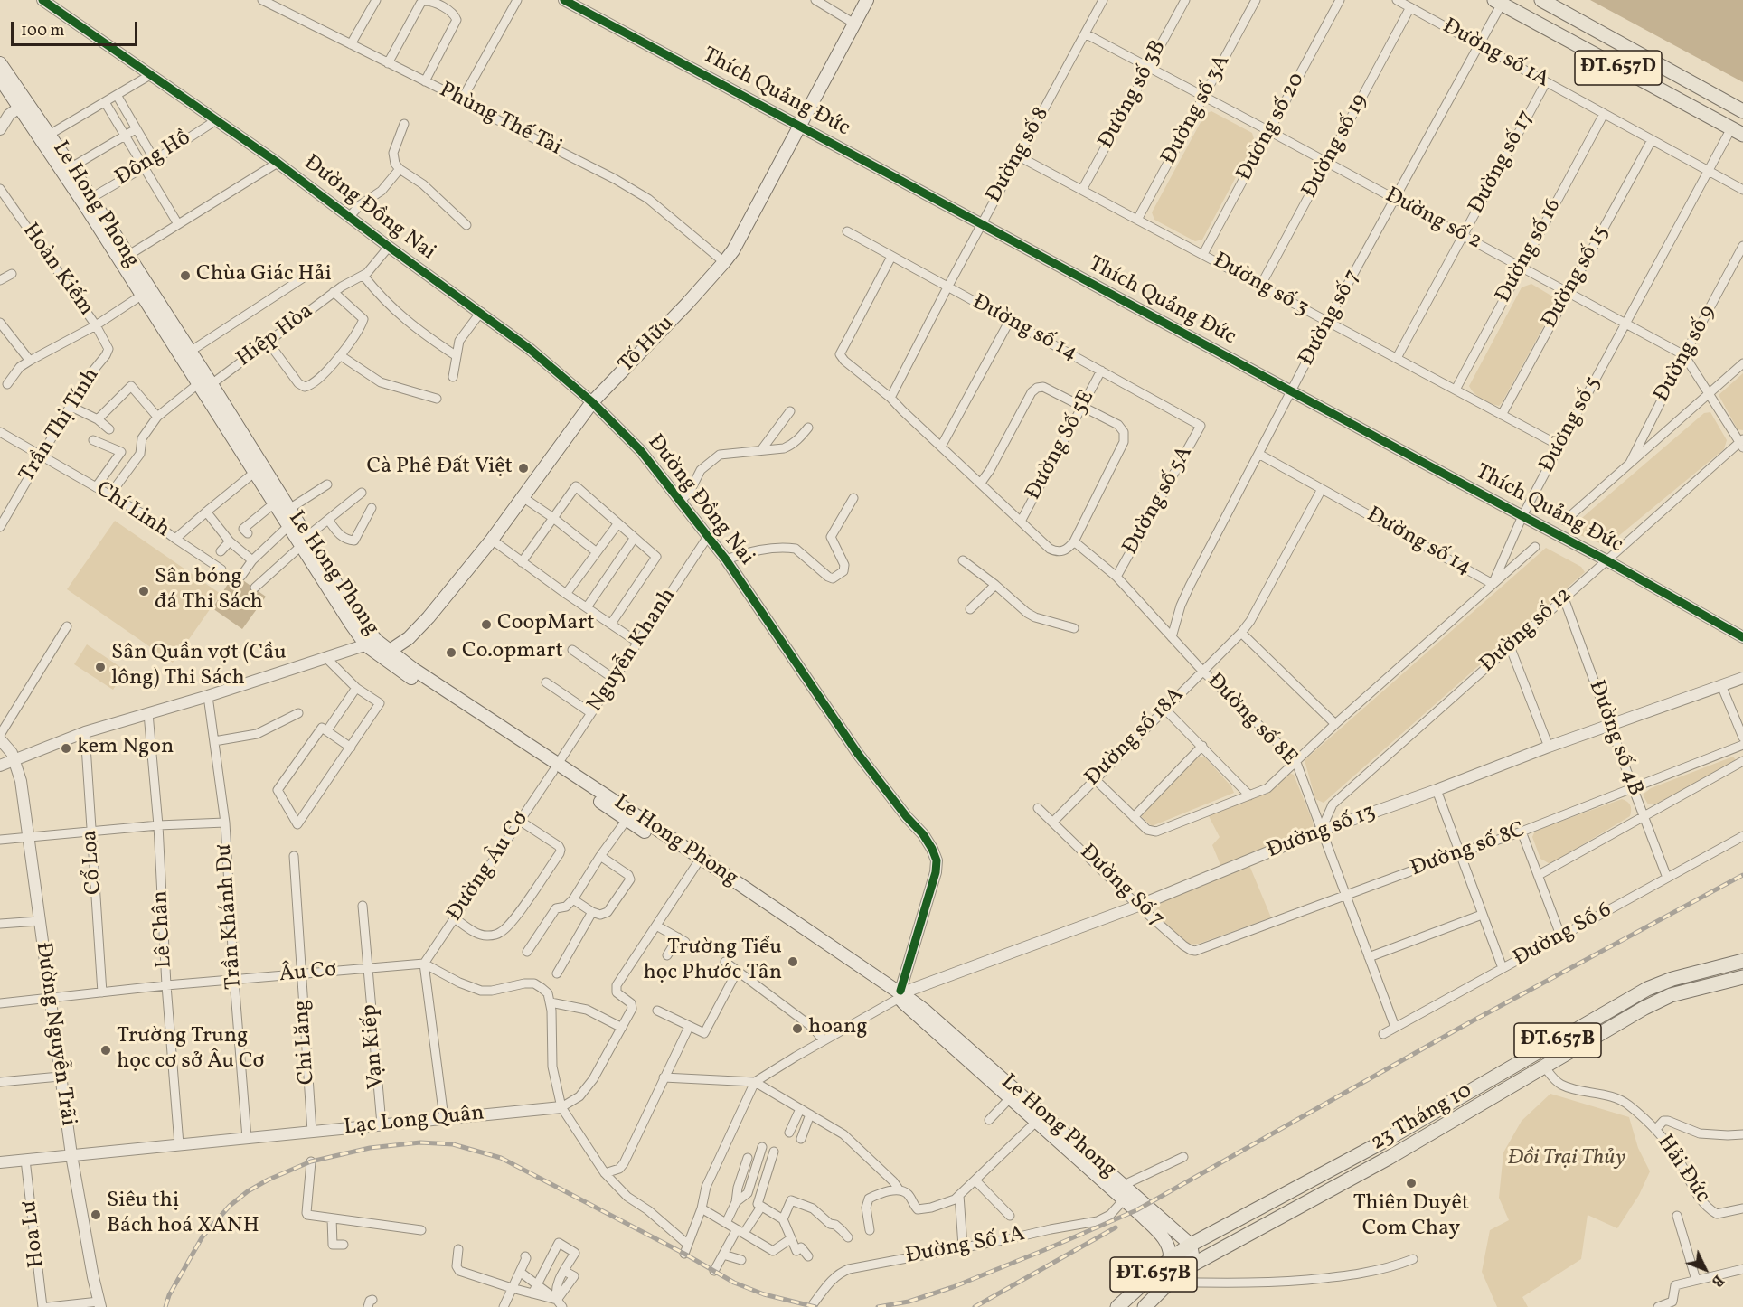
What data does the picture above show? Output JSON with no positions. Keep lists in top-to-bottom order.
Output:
{
  "streets": {
    "main road": [
      "ĐT.657D",
      "Le Hong Phong",
      "Tố Hữu",
      "ĐT.657B",
      "23 Tháng 10"
    ],
    "street": [
      "Đường số 1A",
      "Thích Quảng Đức",
      "Đường số 3B",
      "Đường số 3A",
      "Phùng Thế Tài",
      "Đường số 20",
      "Đường số 19",
      "Đường số 8",
      "Đông Hồ",
      "Đường số 17",
      "Đường Đồng Nai",
      "Đường số 2",
      "Đường số 16",
      "Hoàn Kiếm",
      "Đường số 15",
      "Đường số 3",
      "Đường số 7",
      "Đường số 14",
      "Hiệp Hòa",
      "Đường số 9",
      "Đường số 5",
      "Trần Thị Tính",
      "Đường Số 5E",
      "Đường số 5A",
      "Chí Linh",
      "Đường số 12",
      "Nguyễn Khanh",
      "Đường số 8E",
      "Đường số 18A",
      "Đường số 4B",
      "Đường số 13",
      "Đường số 8C",
      "Cổ Loa",
      "Đường Âu Cơ",
      "Đường Số 7",
      "Trần Khánh Dư",
      "Lê Chân",
      "Đường Số 6",
      "Âu Cơ",
      "Đường Nguyễn Trãi",
      "Chi Lăng",
      "Vạn Kiếp",
      "Lạc Long Quân",
      "Hải Đức",
      "Hoa Lư",
      "Đường Số 1A"
    ]
  },
  "crossings": [
    ["Đường số 1A", "Đường số 19"],
    ["Đường số 1A", "Đường số 17"],
    ["Đường số 1A", "Đường số 16"],
    ["Đường số 1A", "Đường số 15"],
    ["Đường số 1A", "Đường số 7"],
    ["Đường số 1A", "Đường số 5"],
    ["ĐT.657D", "Đường số 7"],
    ["ĐT.657D", "Đường số 5"],
    ["Thích Quảng Đức", "Đường số 8"],
    ["Thích Quảng Đức", "Đường số 7"],
    ["Thích Quảng Đức", "Tố Hữu"],
    ["Thích Quảng Đức", "Đường số 5"],
    ["Thích Quảng Đức", "Đường số 12"],
    ["Đường số 3B", "Đường số 2"],
    ["Đường số 3B", "Đường số 3"],
    ["Đường số 3A", "Đường số 2"],
    ["Đường số 3A", "Đường số 3"],
    ["Phùng Thế Tài", "Tố Hữu"],
    ["Đường số 20", "Đường số 2"],
    ["Đường số 20", "Đường số 3"],
    ["Đường số 19", "Đường số 2"],
    ["Đường số 19", "Đường số 3"],
    ["Đường số 8", "Đường số 2"],
    ["Đường số 8", "Đường số 3"],
    ["Đường số 8", "Đường số 14"],
    ["Đông Hồ", "Le Hong Phong"],
    ["Đông Hồ", "Đường Đồng Nai"],
    ["Đường số 17", "Đường số 2"],
    ["Đường số 17", "Đường số 3"],
    ["Le Hong Phong", "Đường Đồng Nai"],
    ["Le Hong Phong", "Hiệp Hòa"],
    ["Le Hong Phong", "Tố Hữu"],
    ["Le Hong Phong", "Chí Linh"],
    ["Le Hong Phong", "Nguyễn Khanh"],
    ["Le Hong Phong", "Đường số 13"],
    ["Le Hong Phong", "Đường Âu Cơ"],
    ["Le Hong Phong", "23 Tháng 10"],
    ["Le Hong Phong", "Đường Số 1A"],
    ["Đường Đồng Nai", "Hiệp Hòa"],
    ["Đường Đồng Nai", "Tố Hữu"],
    ["Đường Đồng Nai", "Nguyễn Khanh"],
    ["Đường Đồng Nai", "Đường số 13"],
    ["Đường số 2", "Đường số 16"],
    ["Đường số 2", "Đường số 15"],
    ["Đường số 2", "Đường số 7"],
    ["Đường số 2", "Đường số 9"],
    ["Đường số 2", "Đường số 5"],
    ["Đường số 2", "Đường số 12"],
    ["Đường số 16", "Đường số 3"],
    ["Hoàn Kiếm", "Trần Thị Tính"],
    ["Đường số 15", "Đường số 3"],
    ["Đường số 3", "Đường số 7"],
    ["Đường số 3", "Đường số 5"],
    ["Đường số 7", "Đường số 14"],
    ["Đường số 7", "Đường số 8E"],
    ["Đường số 14", "Đường số 5"],
    ["Đường số 14", "Đường Số 5E"],
    ["Đường số 14", "Đường số 5A"],
    ["Đường số 14", "Đường số 18A"],
    ["Hiệp Hòa", "Chí Linh"],
    ["Đường số 5", "Đường số 8E"],
    ["Trần Thị Tính", "Chí Linh"],
    ["Đường số 5A", "Đường số 8E"],
    ["Đường số 12", "Đường số 8E"],
    ["Đường số 12", "Đường số 4B"],
    ["Đường số 12", "Đường số 13"],
    ["Nguyễn Khanh", "Đường Âu Cơ"],
    ["Đường số 8E", "Đường số 18A"],
    ["Đường số 8E", "Đường số 13"],
    ["Đường số 8E", "Đường số 8C"],
    ["Đường số 8E", "Đường Số 6"],
    ["Đường số 18A", "Đường Số 7"],
    ["Đường số 4B", "Đường số 13"],
    ["Đường số 4B", "Đường số 8C"],
    ["Đường số 4B", "Đường Số 6"],
    ["Đường số 13", "Đường Số 7"],
    ["Đường số 8C", "Đường Số 7"],
    ["Cổ Loa", "Âu Cơ"],
    ["Đường Âu Cơ", "Âu Cơ"],
    ["Trần Khánh Dư", "Âu Cơ"],
    ["Trần Khánh Dư", "Lạc Long Quân"],
    ["Lê Chân", "Âu Cơ"],
    ["Lê Chân", "Lạc Long Quân"],
    ["Âu Cơ", "Đường Nguyễn Trãi"],
    ["Âu Cơ", "Chi Lăng"],
    ["Âu Cơ", "Vạn Kiếp"],
    ["Đường Nguyễn Trãi", "Lạc Long Quân"],
    ["Chi Lăng", "Lạc Long Quân"],
    ["Vạn Kiếp", "Lạc Long Quân"],
    ["23 Tháng 10", "Hải Đức"],
    ["Lạc Long Quân", "Hoa Lư"]
  ],
  "parks": ["Đồi Trại Thủy"],
  "places": [
    "Chùa Giác Hải",
    "Cà Phê Đất Việt",
    "Sân bóng đá Thi Sách",
    "CoopMart",
    "Co.opmart",
    "Sân Quần vợt (Cầu lông) Thi Sách",
    "kem Ngon",
    "Trường Tiểu học Phước Tân",
    "hoang",
    "Trường Trung học cơ sở Âu Cơ",
    "Thiên Duyêt Com Chay",
    "Siêu thị Bách hoá XANH"
  ],
  "scale_bar": "100 m",
  "north": "bottom right"
}
